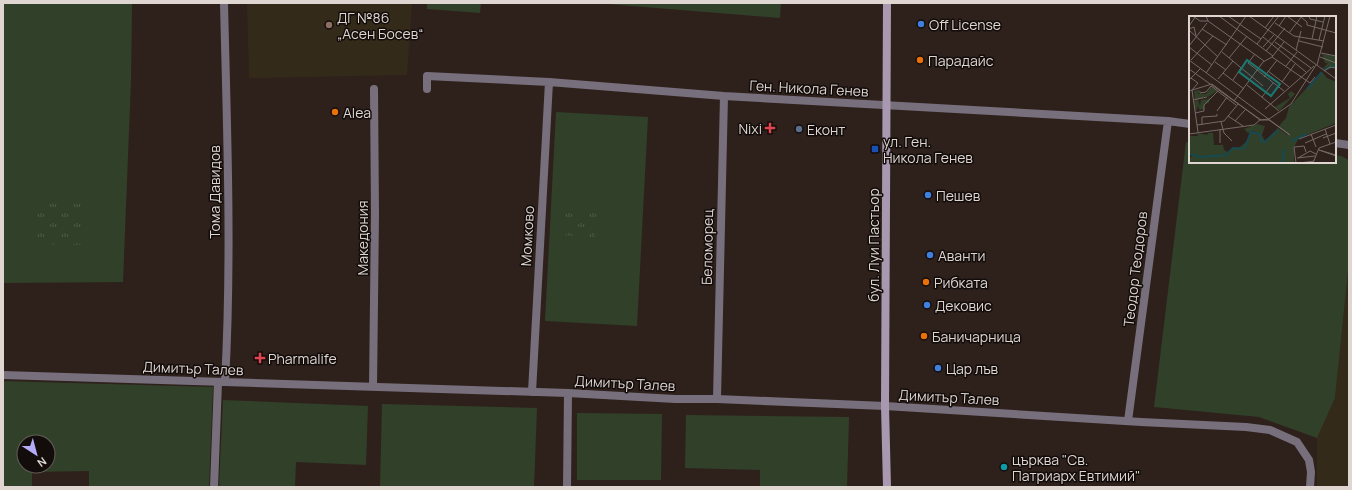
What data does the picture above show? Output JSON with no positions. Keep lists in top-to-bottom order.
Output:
{
  "streets": {
    "street": [
      "Ген. Никола Генев",
      "Тома Давидов",
      "Момково",
      "Македония",
      "бул. Луи Пастьор",
      "Беломорец",
      "Теодор Теодоров",
      "Димитър Талев"
    ]
  },
  "crossings": [
    ["Ген. Никола Генев", "Момково"],
    ["Ген. Никола Генев", "бул. Луи Пастьор"],
    ["Ген. Никола Генев", "Беломорец"],
    ["Ген. Никола Генев", "Теодор Теодоров"],
    ["Тома Давидов", "Димитър Талев"],
    ["Момково", "Димитър Талев"],
    ["Македония", "Димитър Талев"],
    ["бул. Луи Пастьор", "Димитър Талев"],
    ["Беломорец", "Димитър Талев"],
    ["Теодор Теодоров", "Димитър Талев"]
  ],
  "places": {
    "other": [
      "Off License",
      "ДГ №86 „Асен Босев“",
      "Парадайс",
      "Alea",
      "Еконт",
      "Пешев",
      "Аванти",
      "Рибката",
      "Дековис",
      "Баничарница",
      "Цар лъв",
      "църква \"Св. Патриарх Евтимий\""
    ],
    "health": ["Nixi", "Pharmalife"],
    "transit": ["ул. Ген. Никола Генев"]
  },
  "north": "bottom right"
}
